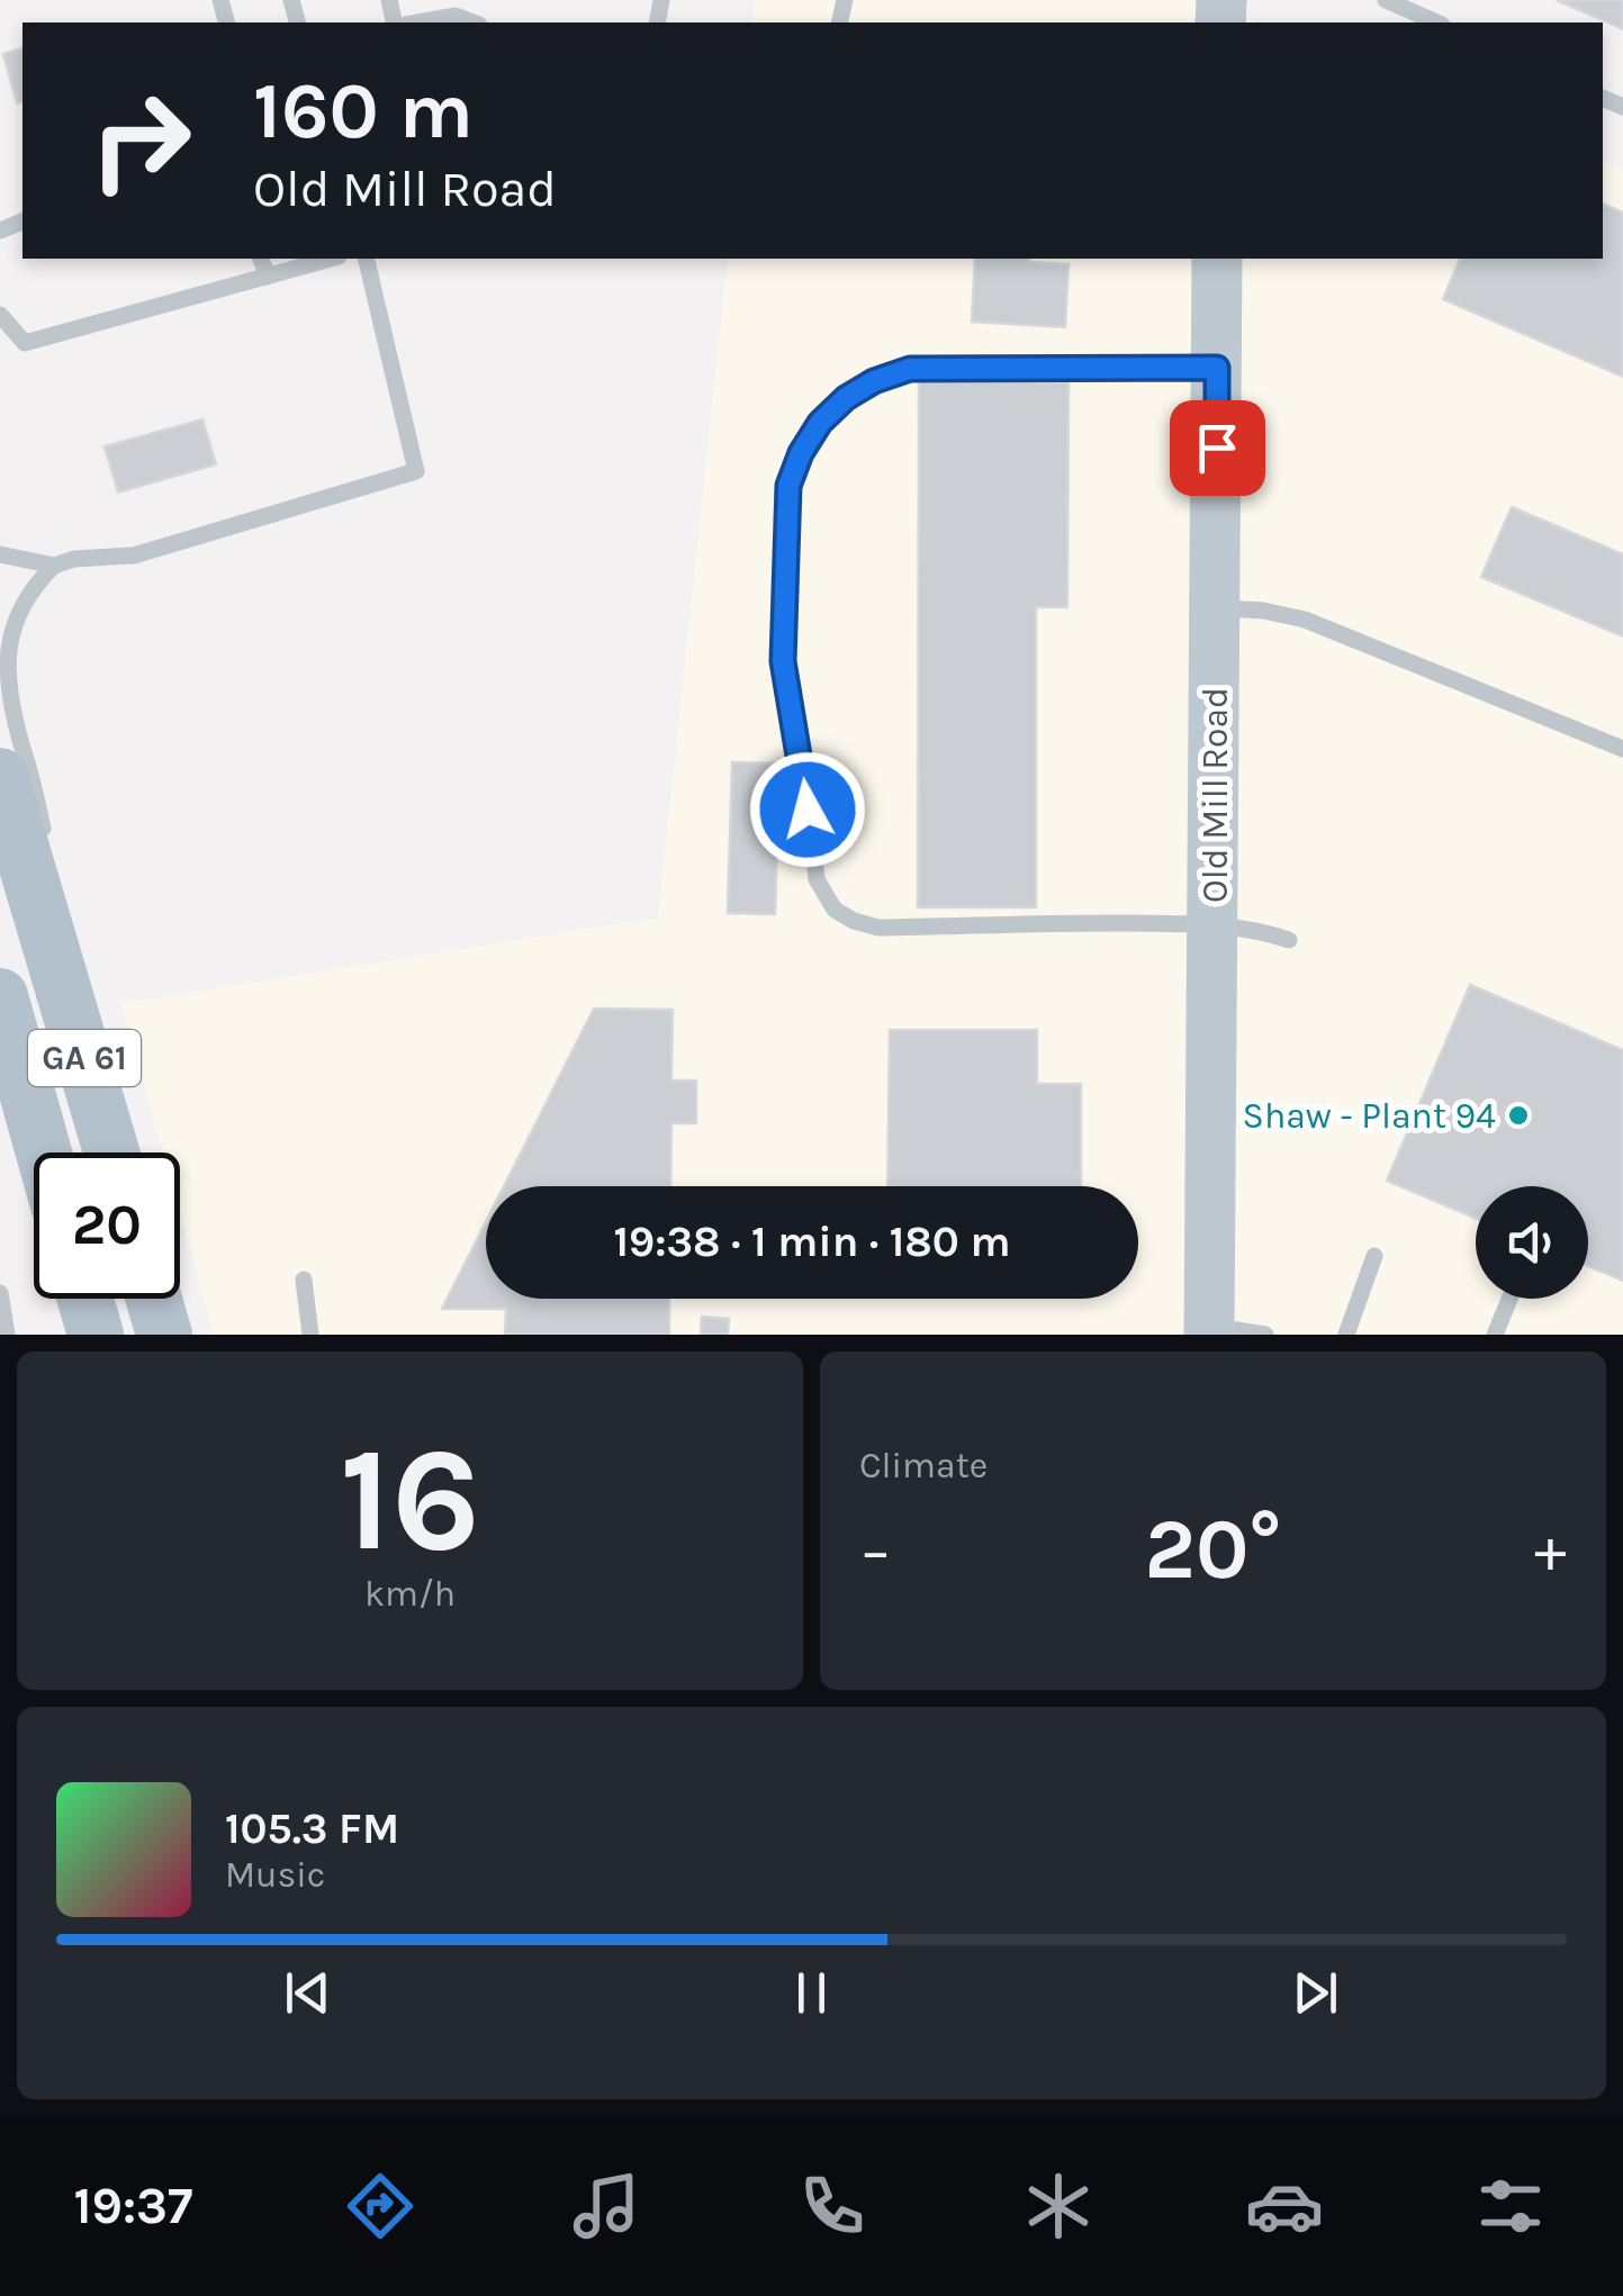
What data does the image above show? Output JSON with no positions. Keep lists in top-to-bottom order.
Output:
{
  "streets": {
    "main road": ["GA 61"],
    "street": ["Old Mill Road"]
  },
  "places": ["Shaw - Plant 94"],
  "page": {
    "turn": ["160 m", "Old Mill Road"],
    "limit": "20",
    "trip": "19:38 · 1 min · 180 m",
    "tile": [
      ["16", "km/h"],
      "Climate"
    ],
    "heat": ["−", "20°", "+"],
    "song": ["105.3 FM", "Music"],
    "tabs": "19:37"
  }
}
